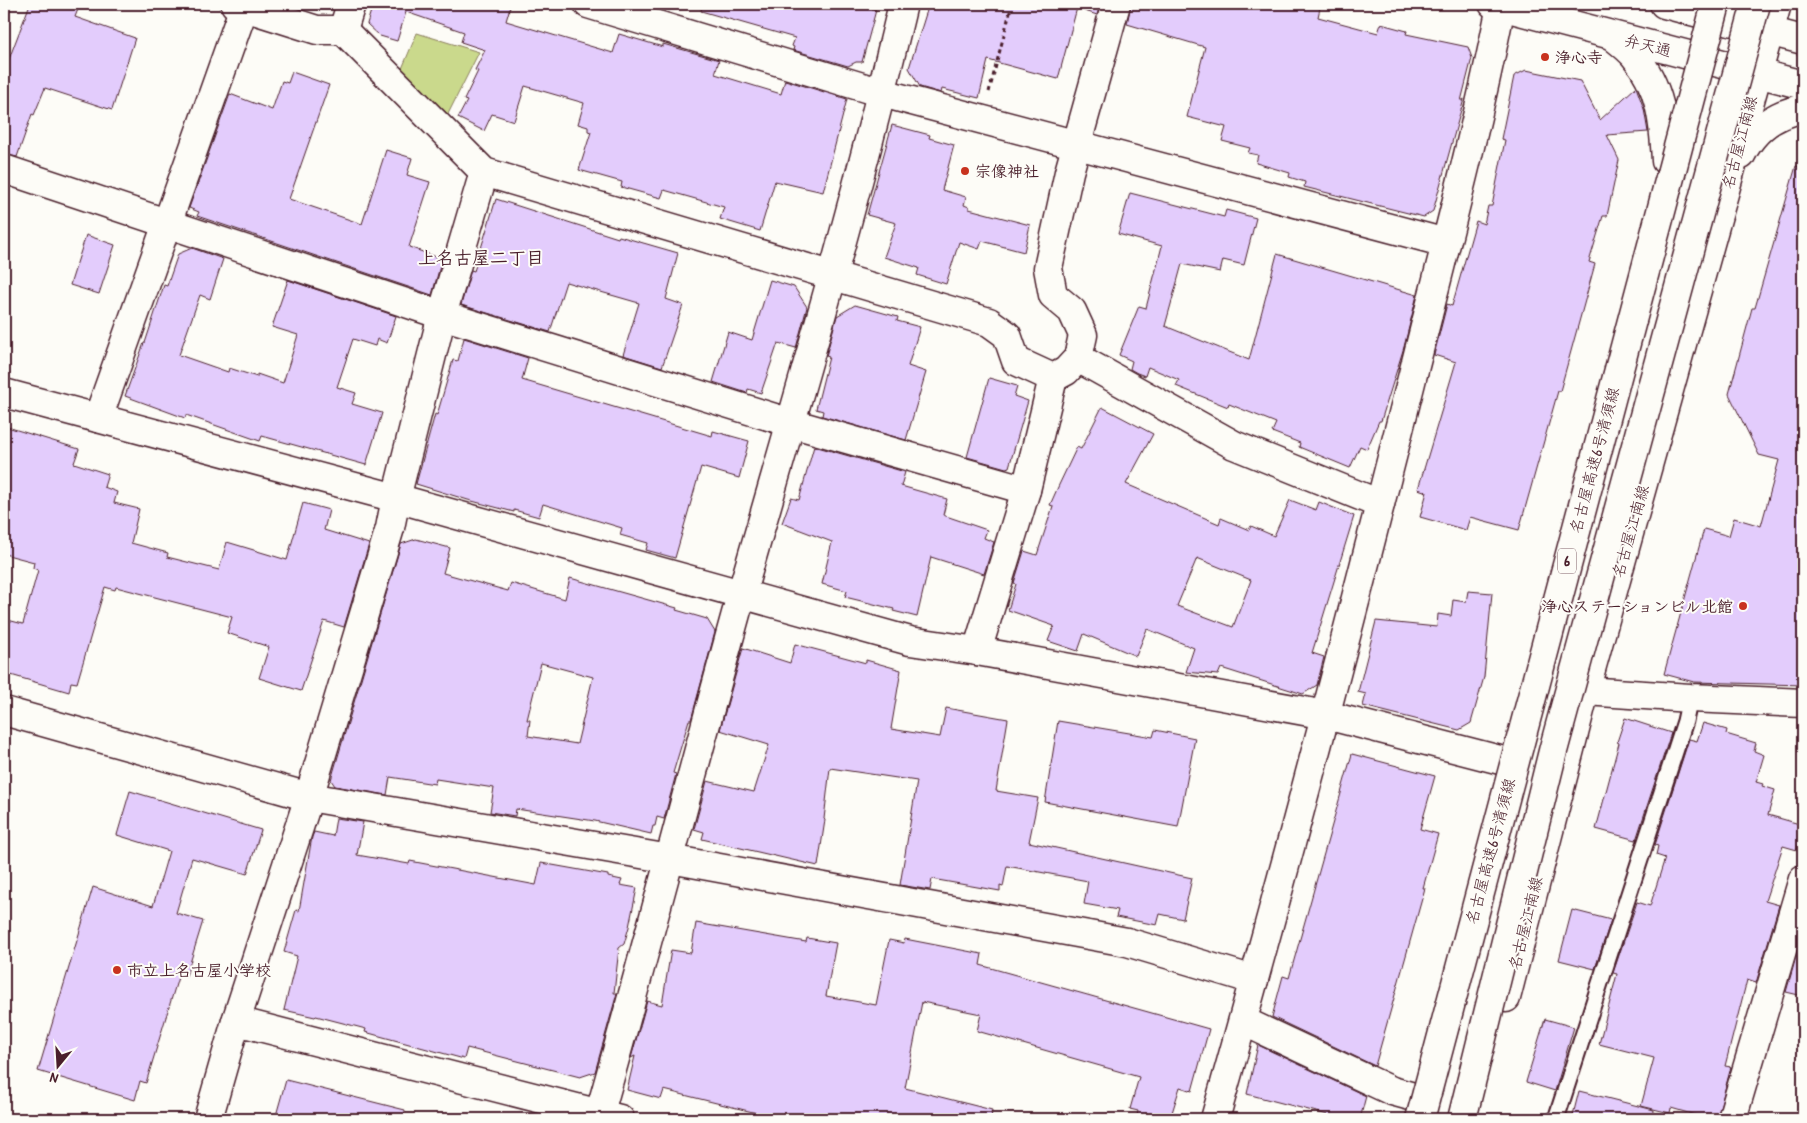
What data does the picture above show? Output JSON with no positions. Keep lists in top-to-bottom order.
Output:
{
  "streets": {
    "main road": [
      "弁天通",
      "名古屋江南線",
      "名古屋高速6号清須線",
      "6"
    ]
  },
  "crossings": [
    ["弁天通", "名古屋江南線"]
  ],
  "districts": ["上名古屋二丁目"],
  "places": [
    "浄心寺",
    "宗像神社",
    "浄心ステーションビル北館",
    "市立上名古屋小学校"
  ],
  "north": "bottom"
}
